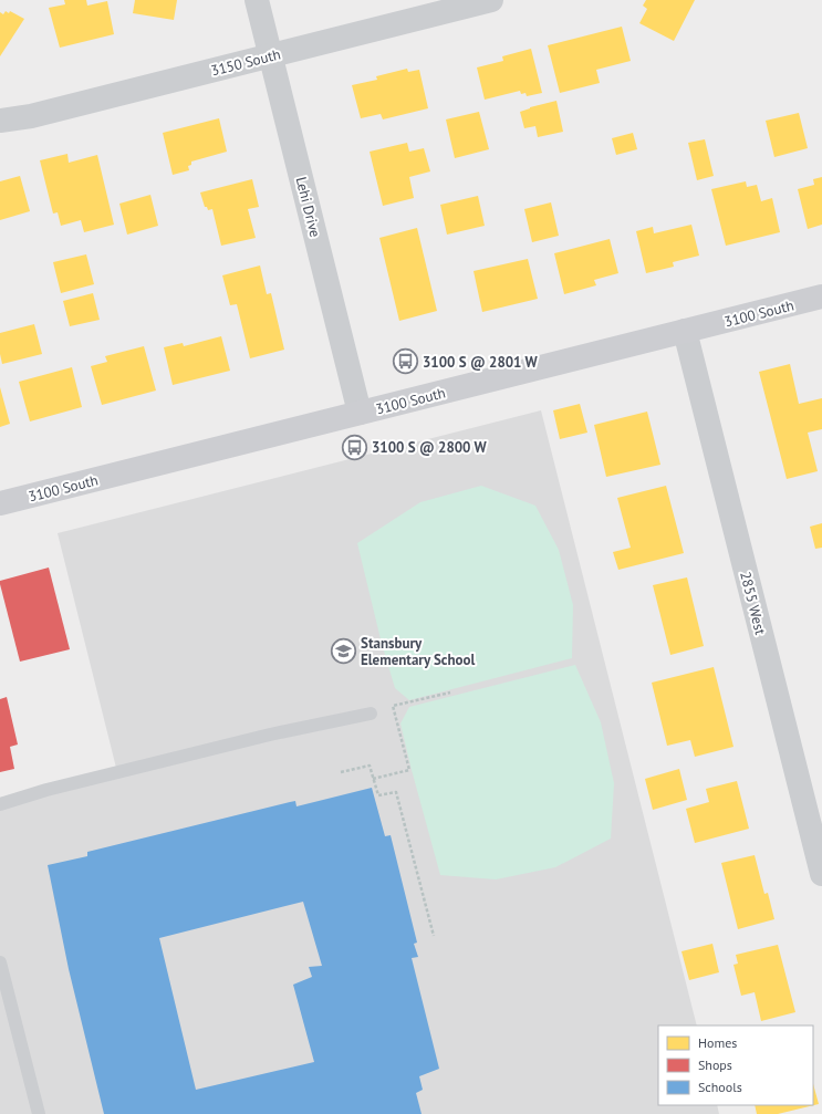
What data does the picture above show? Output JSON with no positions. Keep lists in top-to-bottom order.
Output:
{
  "streets": {
    "main road": ["3100 South"],
    "street": ["3150 South", "Lehi Drive", "2855 West"]
  },
  "crossings": [
    ["3150 South", "Lehi Drive"],
    ["Lehi Drive", "3100 South"],
    ["3100 South", "2855 West"]
  ],
  "places": {
    "bus stop": ["3100 S @ 2801 W", "3100 S @ 2800 W"],
    "school or university": ["Stansbury Elementary School"]
  },
  "legend": ["Homes", "Shops", "Schools"]
}
